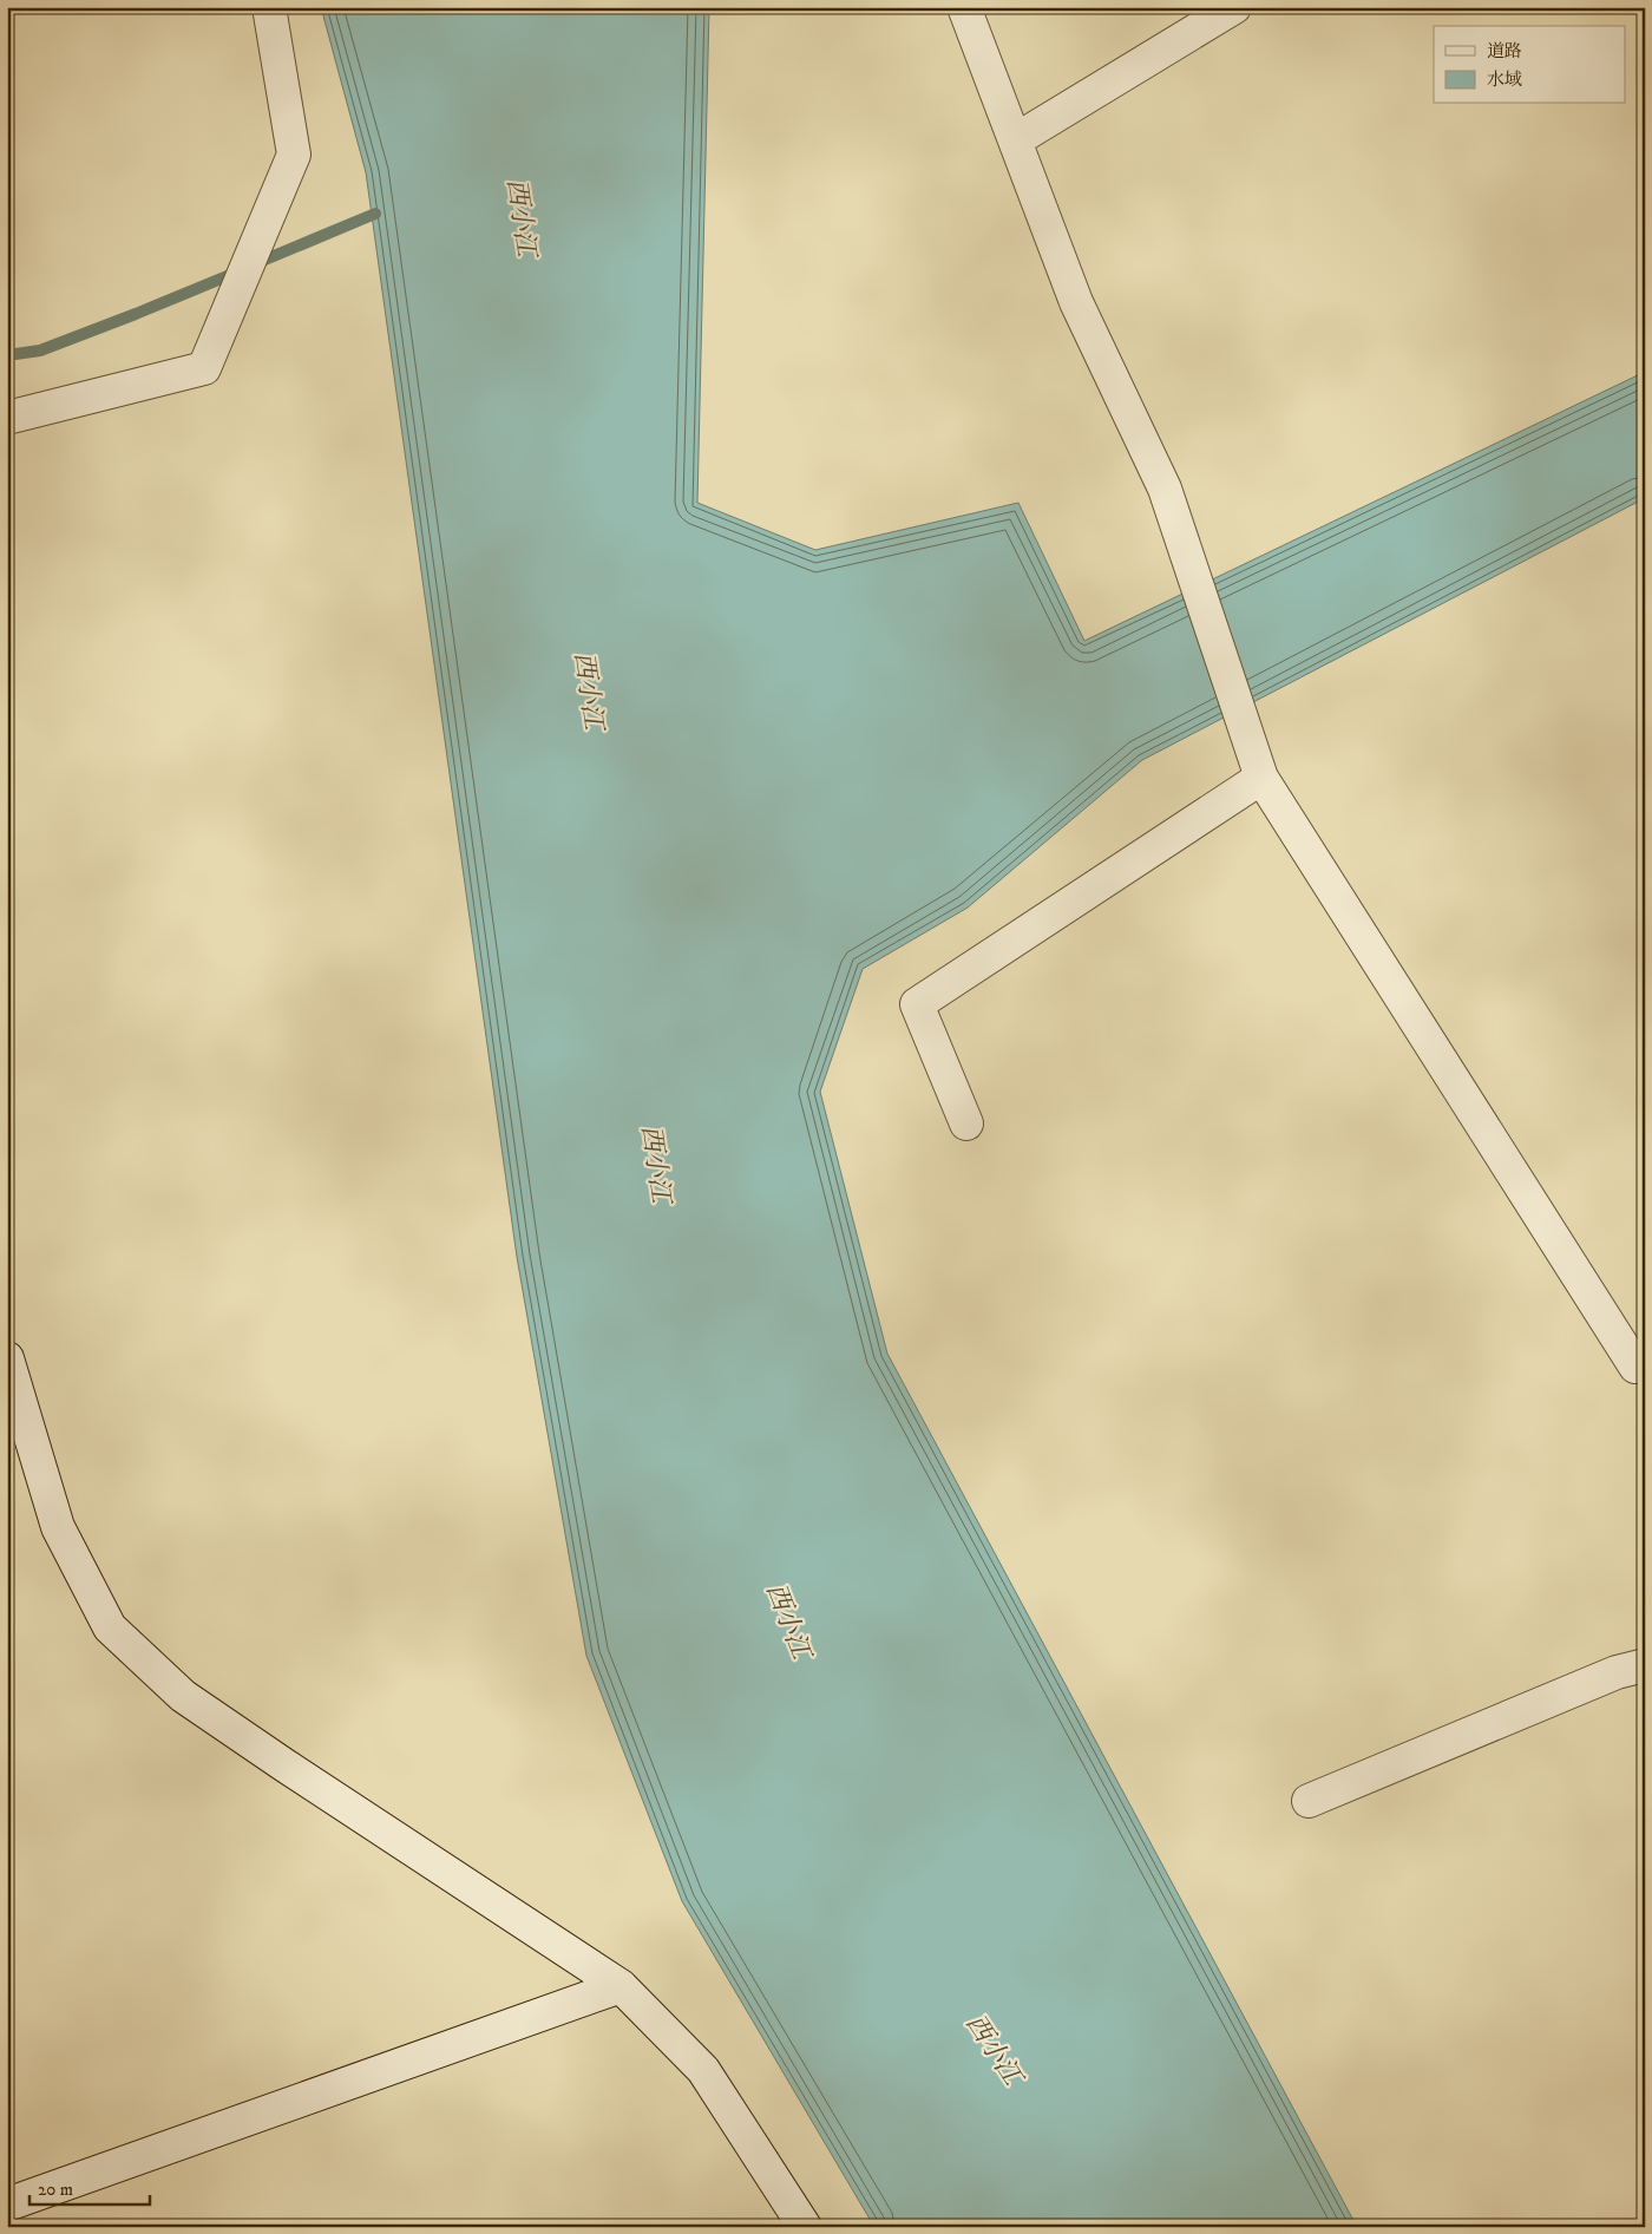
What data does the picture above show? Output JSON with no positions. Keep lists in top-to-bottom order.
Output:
{
  "water": ["西小江"],
  "legend": ["道路", "水域"],
  "scale_bar": "20 m"
}
